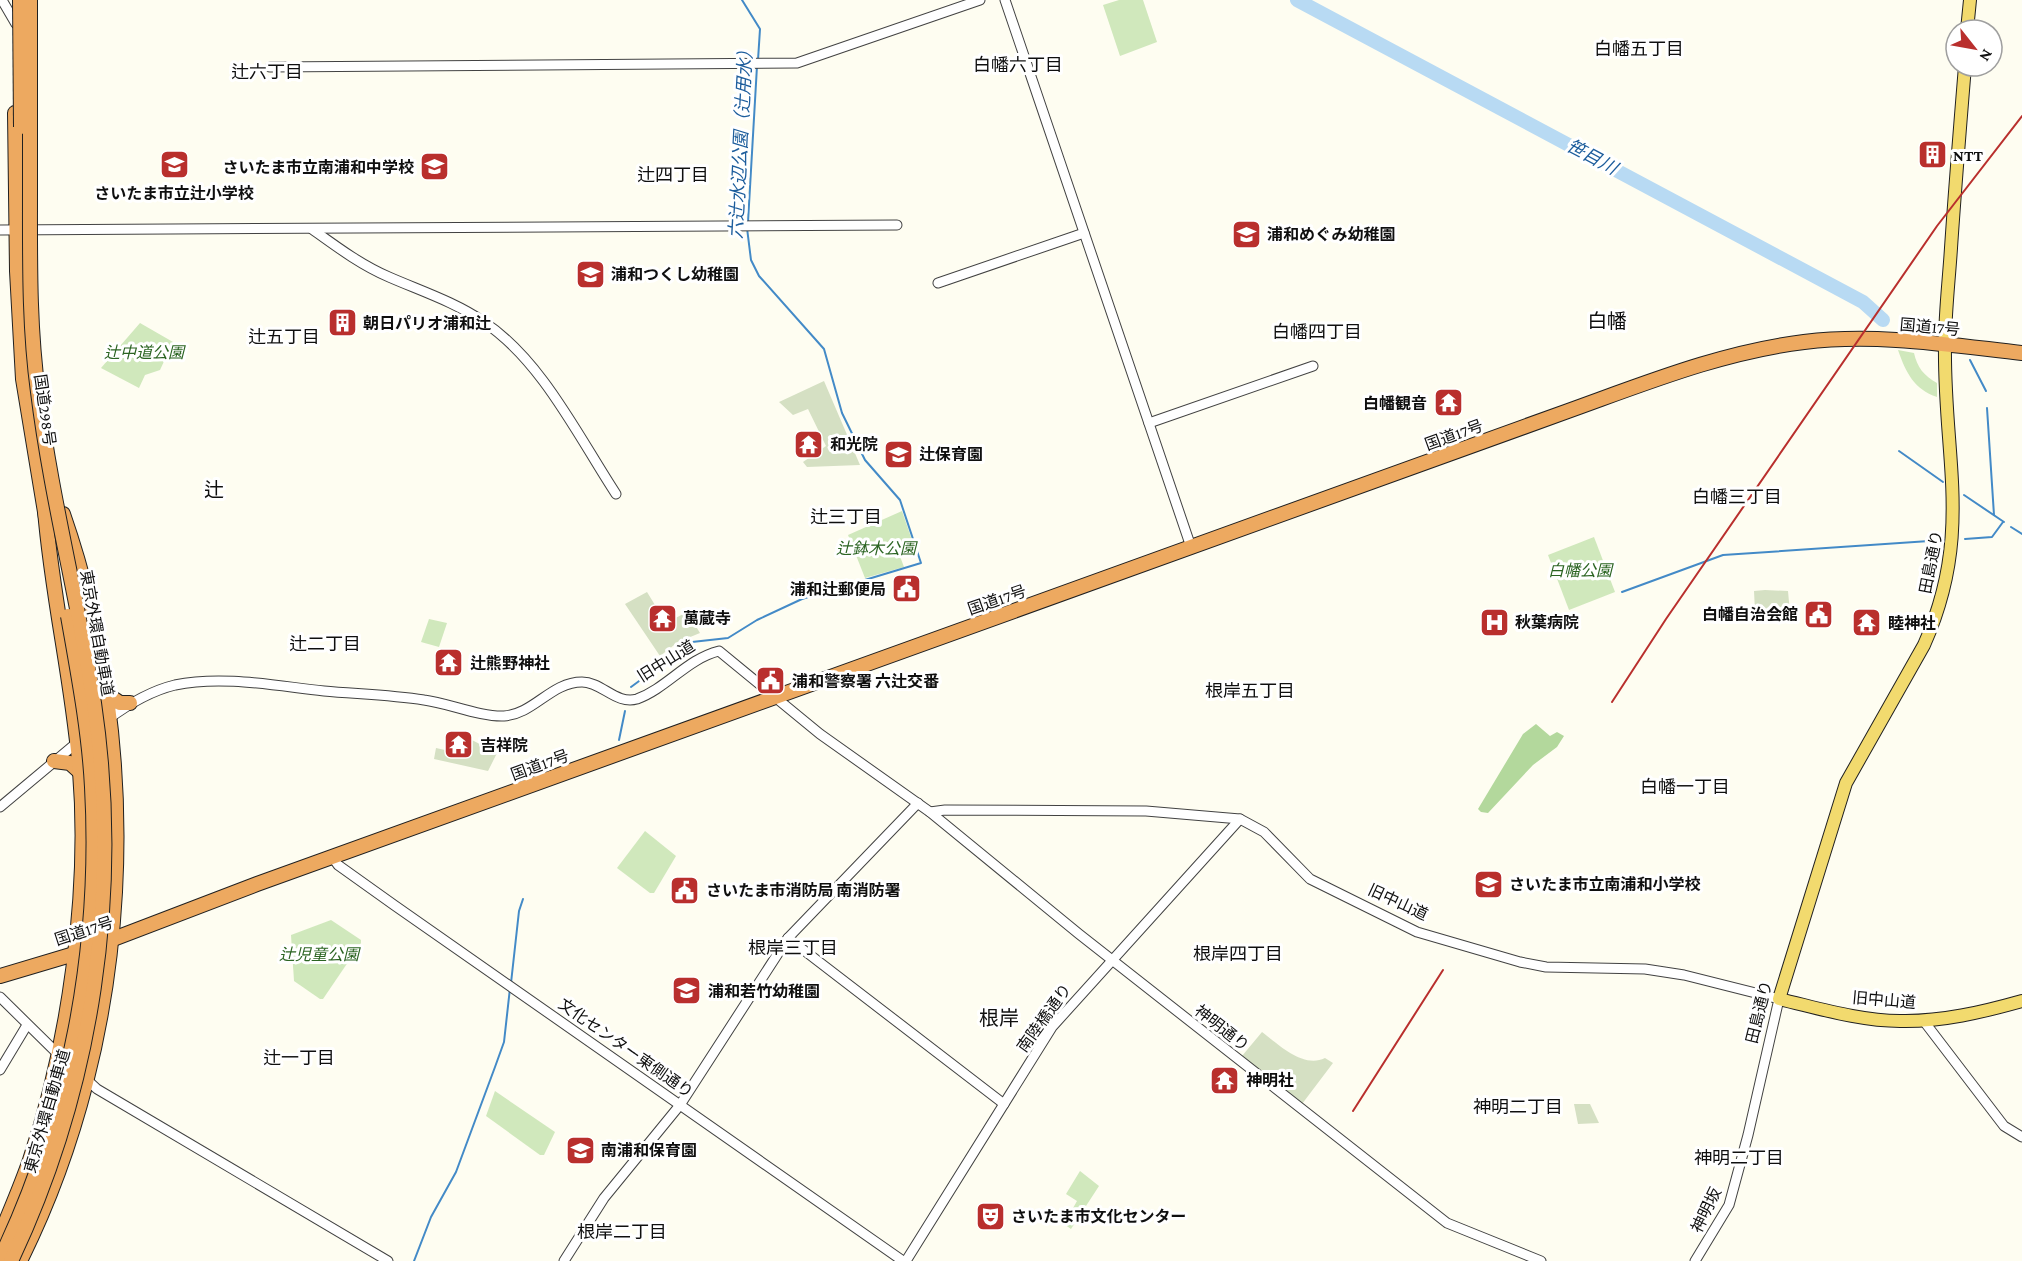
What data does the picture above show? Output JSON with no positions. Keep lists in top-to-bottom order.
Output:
{
  "streets": {
    "highway": ["国道17号", "国道298号", "東京外環自動車道"],
    "main road": ["田島通り", "旧中山道"],
    "street": [
      "南陸橋通り",
      "神明通り",
      "文化センター東側通り",
      "神明坂"
    ]
  },
  "crossings": [
    ["国道17号", "田島通り"],
    ["国道17号", "旧中山道"],
    ["国道17号", "文化センター東側通り"],
    ["国道298号", "東京外環自動車道"],
    ["田島通り", "旧中山道"],
    ["田島通り", "神明坂"],
    ["旧中山道", "南陸橋通り"],
    ["旧中山道", "神明通り"],
    ["南陸橋通り", "神明通り"],
    ["南陸橋通り", "文化センター東側通り"]
  ],
  "districts": [
    "白幡五丁目",
    "白幡六丁目",
    "辻六丁目",
    "辻四丁目",
    "白幡",
    "白幡四丁目",
    "辻五丁目",
    "辻",
    "白幡三丁目",
    "辻三丁目",
    "辻二丁目",
    "根岸五丁目",
    "白幡一丁目",
    "根岸三丁目",
    "根岸四丁目",
    "根岸",
    "辻一丁目",
    "神明二丁目",
    "神明二丁目",
    "根岸二丁目"
  ],
  "water": ["六辻水辺公園（辻用水）", "笹目川"],
  "parks": [
    "辻中道公園",
    "辻鉢木公園",
    "白幡公園",
    "辻児童公園"
  ],
  "places": {
    "building": ["NTT", "朝日パリオ浦和辻"],
    "school or university": [
      "さいたま市立辻小学校",
      "さいたま市立南浦和中学校",
      "浦和めぐみ幼稚園",
      "浦和つくし幼稚園",
      "辻保育園",
      "さいたま市立南浦和小学校",
      "浦和若竹幼稚園",
      "南浦和保育園"
    ],
    "temple": [
      "白幡観音",
      "和光院",
      "萬蔵寺",
      "睦神社",
      "辻熊野神社",
      "吉祥院",
      "神明社"
    ],
    "public building": [
      "浦和辻郵便局",
      "白幡自治会館",
      "浦和警察署 六辻交番",
      "さいたま市消防局 南消防署"
    ],
    "hospital": ["秋葉病院"],
    "theatre": ["さいたま市文化センター"]
  },
  "north": "bottom right"
}
